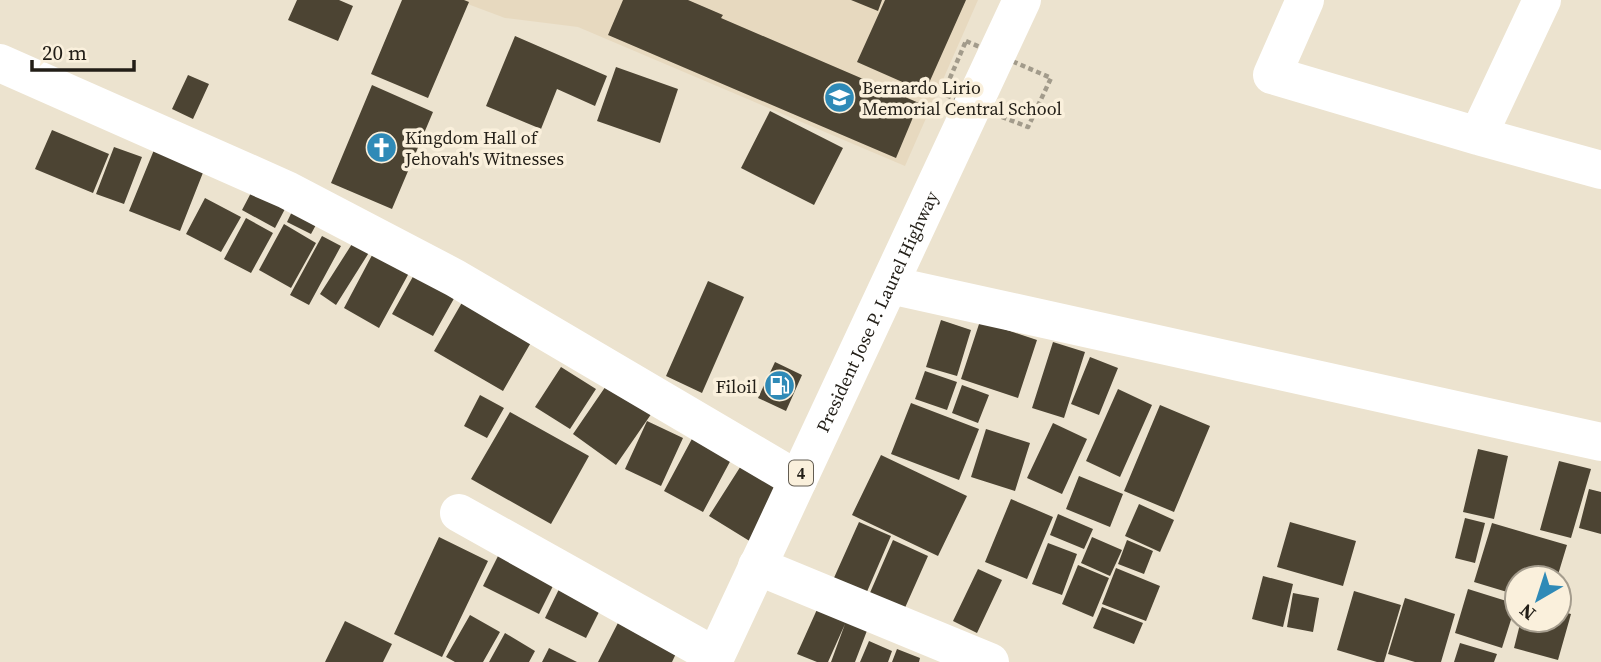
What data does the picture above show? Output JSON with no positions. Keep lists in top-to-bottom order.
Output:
{
  "streets": {
    "main road": ["President Jose P. Laurel Highway", "4"]
  },
  "places": {
    "school or university": ["Bernardo Lirio Memorial Central School"],
    "church": ["Kingdom Hall of Jehovah's Witnesses"],
    "fuel station": ["Filoil"]
  },
  "scale_bar": "20 m",
  "north": "bottom left"
}
